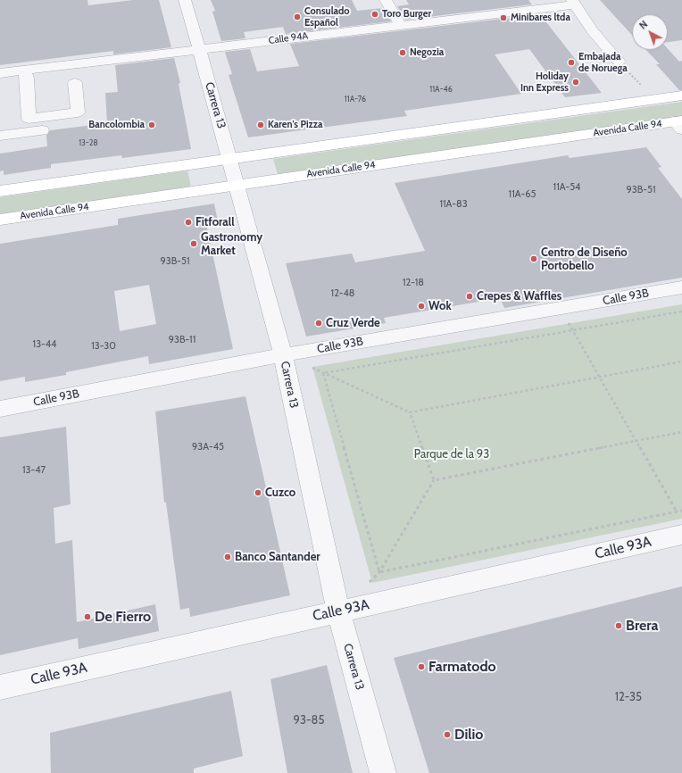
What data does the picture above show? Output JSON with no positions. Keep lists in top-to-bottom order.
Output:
{
  "streets": {
    "main road": ["Avenida Calle 94"],
    "street": [
      "Calle 94A",
      "Carrera 13",
      "Calle 93B",
      "Calle 93A"
    ]
  },
  "crossings": [
    ["Calle 94A", "Carrera 13"],
    ["Carrera 13", "Avenida Calle 94"],
    ["Carrera 13", "Calle 93B"],
    ["Carrera 13", "Calle 93A"]
  ],
  "parks": ["Parque de la 93"],
  "places": [
    "Toro Burger",
    "Consulado Español",
    "Minibares ltda",
    "Negozia",
    "Embajada de Noruega",
    "Holiday Inn Express",
    "Bancolombia",
    "Karen's Pizza",
    "Fitforall",
    "Gastronomy Market",
    "Centro de Diseño Portobello",
    "Crepes & Waffles",
    "Wok",
    "Cruz Verde",
    "Cuzco",
    "Banco Santander",
    "De Fierro",
    "Brera",
    "Farmatodo",
    "Dilio"
  ],
  "house_numbers": [
    "11A-46",
    "11A-76",
    "13-28",
    "11A-54",
    "93B-51",
    "11A-65",
    "11A-83",
    "93B-51",
    "12-18",
    "12-48",
    "93B-11",
    "13-44",
    "13-30",
    "93A-45",
    "13-47",
    "12-35",
    "93-85"
  ],
  "north": "top left"
}
